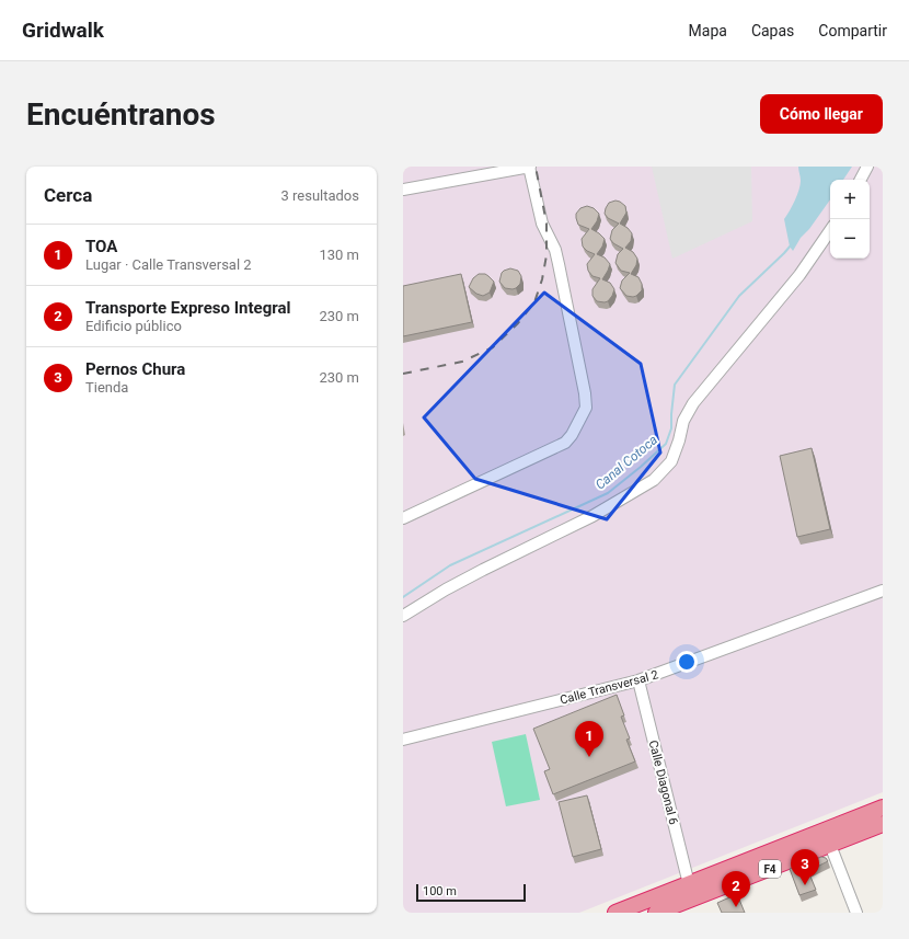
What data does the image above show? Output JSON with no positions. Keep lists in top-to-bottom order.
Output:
{
  "streets": {
    "highway": ["F4"],
    "street": ["Calle Transversal 2", "Calle Diagonal 6"]
  },
  "crossings": [
    ["Calle Transversal 2", "Calle Diagonal 6"],
    ["Calle Diagonal 6", "F4"]
  ],
  "water": ["Canal Cotoca"],
  "scale_bar": "100 m",
  "page": {
    "header": "Gridwalk",
    "nav": ["Mapa", "Capas", "Compartir"],
    "buttons": "Cómo llegar",
    "title": "Encuéntranos",
    "heading": ["Cerca", "3 resultados"],
    "map_buttons": ["+", "−"],
    "list": [
      {
        "mark": "1",
        "name": "TOA",
        "note": "Lugar · Calle Transversal 2",
        "value": "130 m"
      },
      {
        "mark": "2",
        "name": "Transporte Expreso Integral",
        "note": "Edificio público",
        "value": "230 m"
      },
      {
        "mark": "3",
        "name": "Pernos Chura",
        "note": "Tienda",
        "value": "230 m"
      }
    ],
    "pins": ["1", "3", "2"],
    "scale": "100 m"
  }
}
